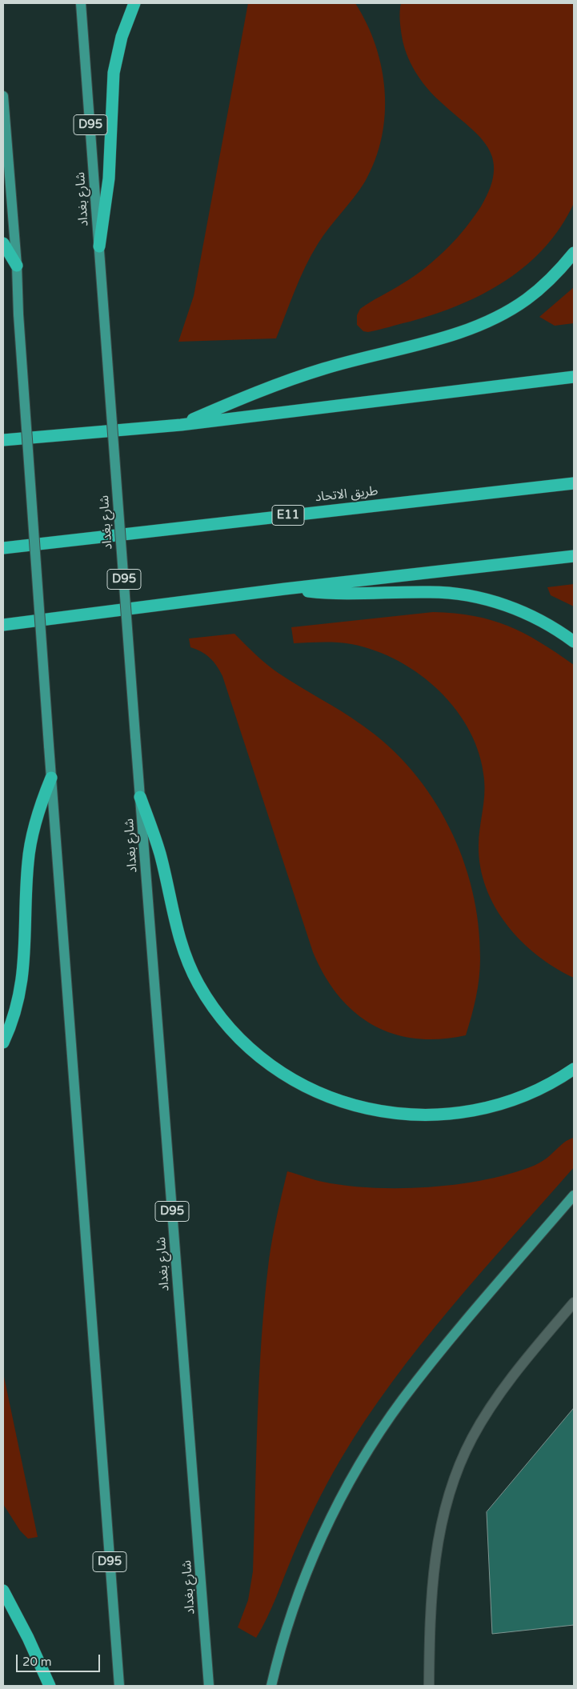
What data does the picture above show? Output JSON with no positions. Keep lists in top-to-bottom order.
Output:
{
  "streets": {
    "highway": ["طريق الاتحاد", "E11"],
    "main road": ["D95", "شارع بغداد"]
  },
  "scale_bar": "20 m"
}
